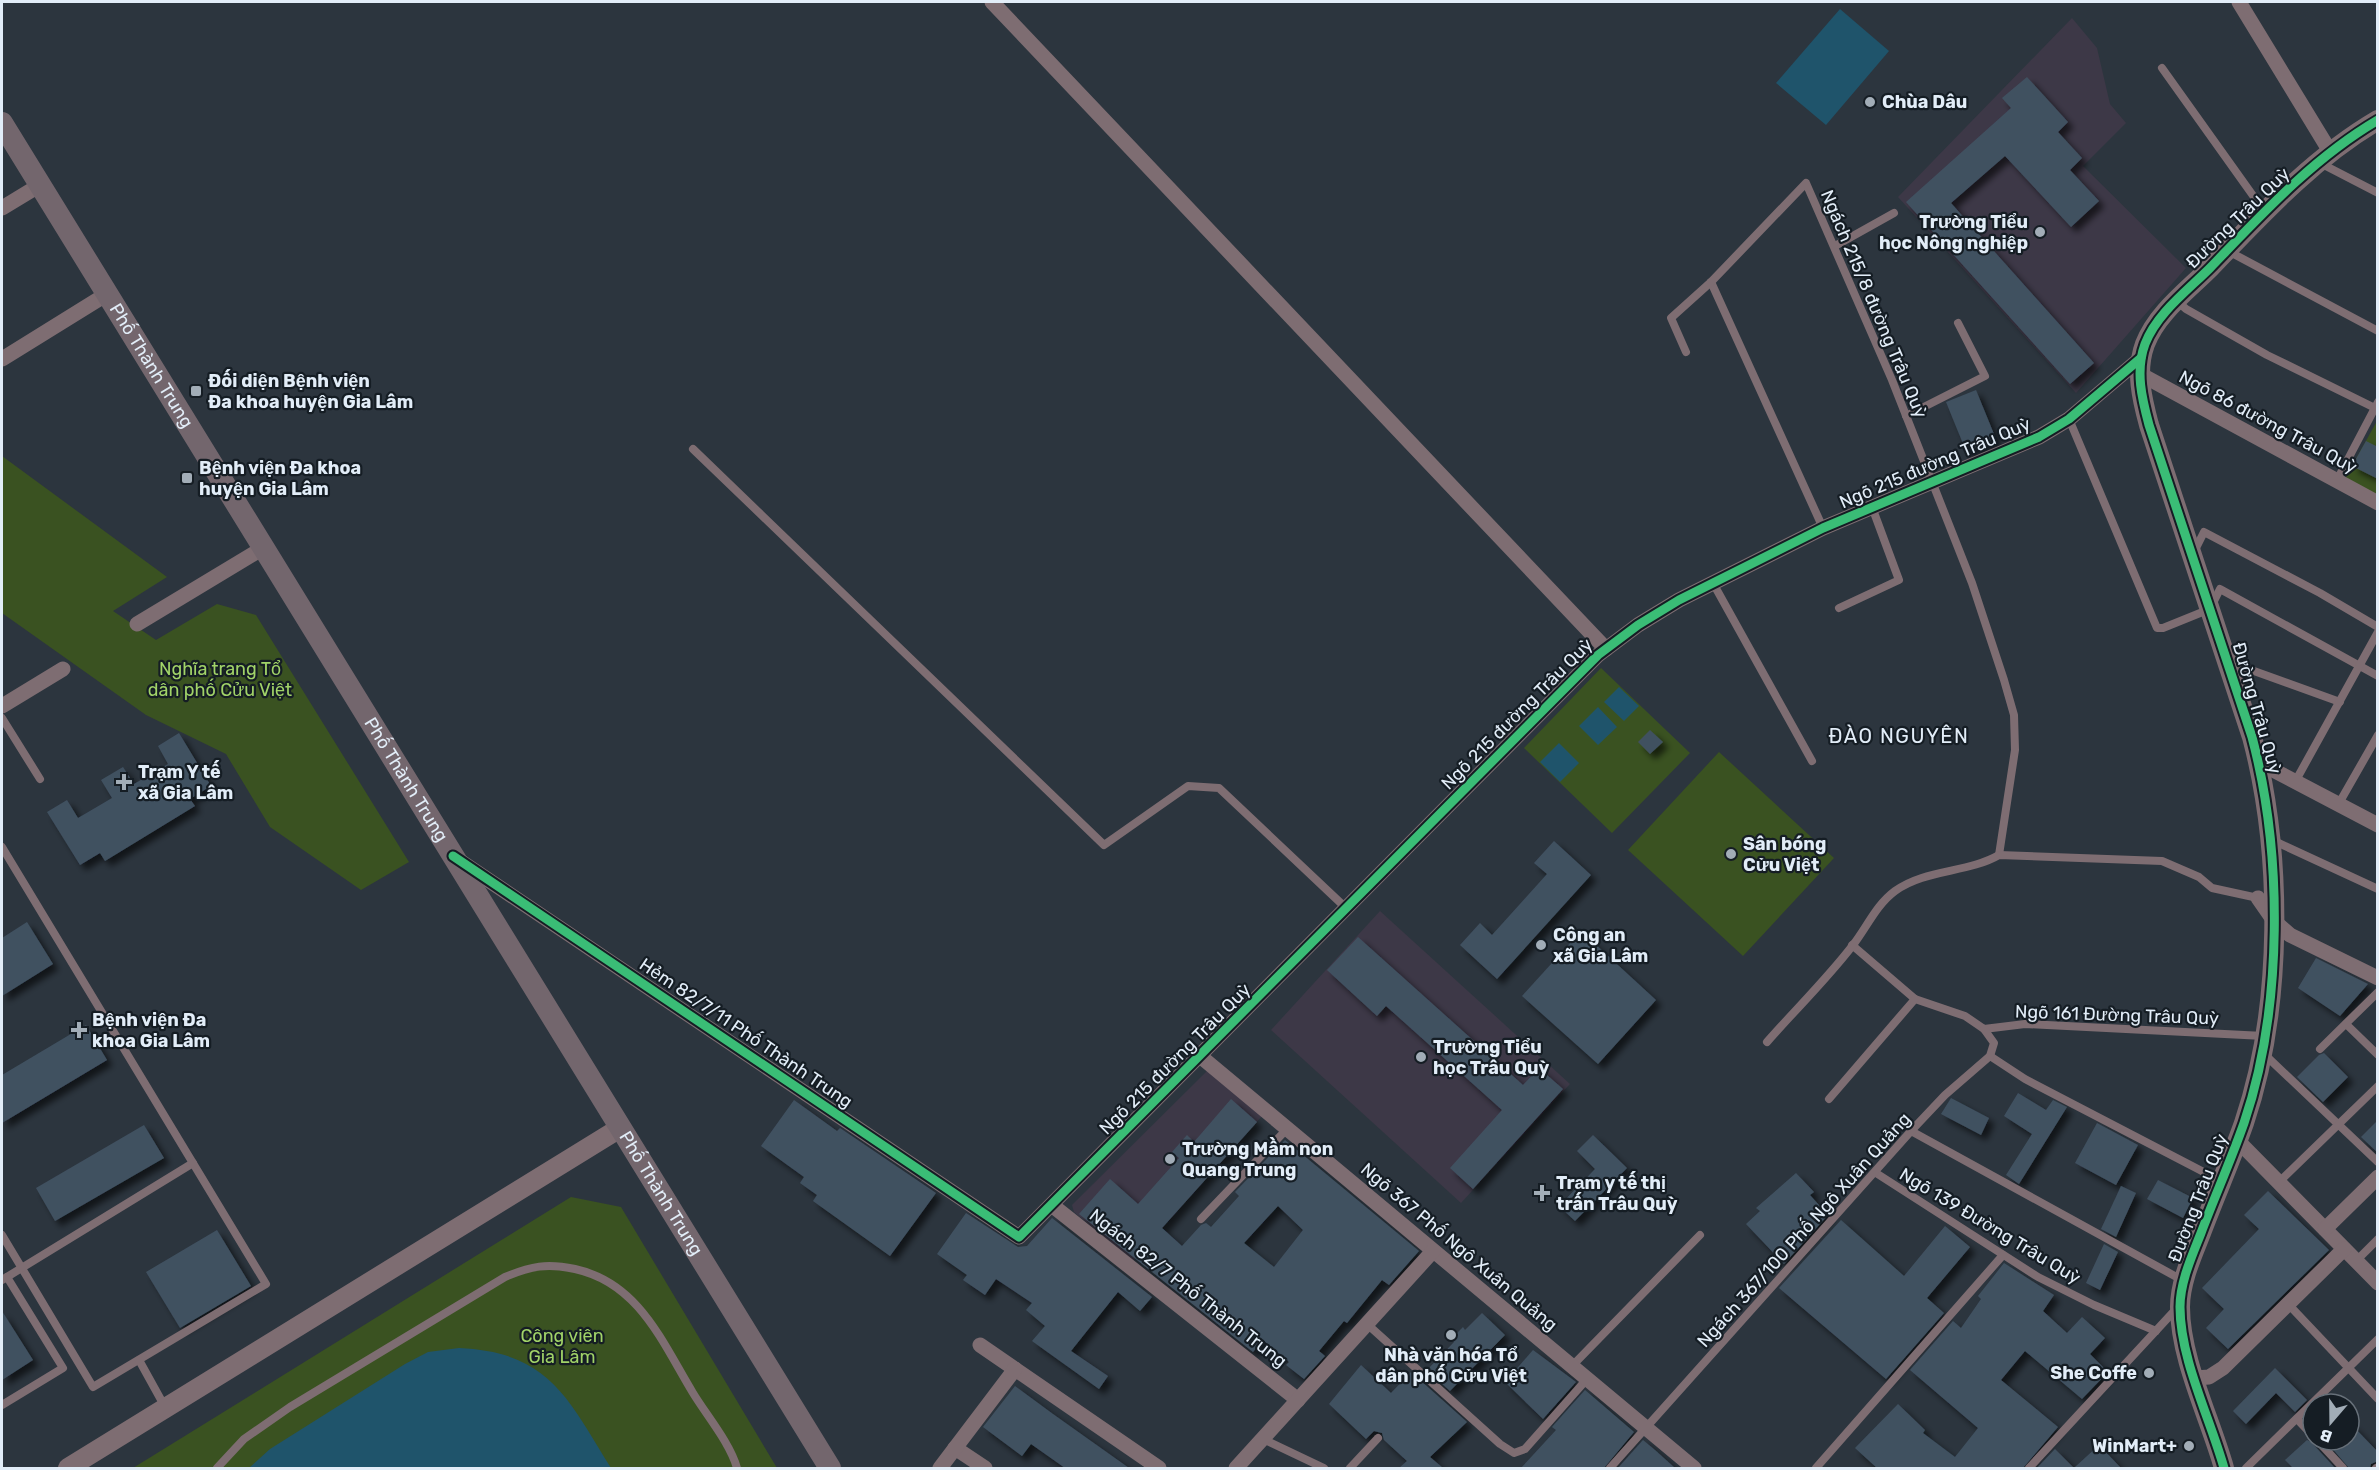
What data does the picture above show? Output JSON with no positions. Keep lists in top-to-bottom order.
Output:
{
  "streets": {
    "main road": ["Phố Thành Trung"],
    "street": [
      "Đường Trâu Quỳ",
      "Ngõ 86 đường Trâu Quỳ",
      "Ngõ 215 đường Trâu Quỳ",
      "Hẻm 82/7/11 Phố Thành Trung",
      "Ngõ 367 Phố Ngô Xuân Quảng",
      "Ngách 82/7 Phố Thành Trung"
    ],
    "lane": [
      "Ngách 215/8 đường Trâu Quỳ",
      "Ngõ 161 Đường Trâu Quỳ",
      "Ngõ 139 Đường Trâu Quỳ",
      "Ngách 367/100 Phố Ngô Xuân Quảng"
    ]
  },
  "crossings": [
    ["Đường Trâu Quỳ", "Ngõ 86 đường Trâu Quỳ"],
    ["Đường Trâu Quỳ", "Ngõ 215 đường Trâu Quỳ"],
    ["Đường Trâu Quỳ", "Ngõ 161 Đường Trâu Quỳ"],
    ["Ngách 215/8 đường Trâu Quỳ", "Ngõ 215 đường Trâu Quỳ"],
    ["Phố Thành Trung", "Hẻm 82/7/11 Phố Thành Trung"],
    ["Ngõ 86 đường Trâu Quỳ", "Ngõ 215 đường Trâu Quỳ"],
    ["Ngõ 215 đường Trâu Quỳ", "Hẻm 82/7/11 Phố Thành Trung"],
    ["Ngõ 215 đường Trâu Quỳ", "Ngõ 367 Phố Ngô Xuân Quảng"],
    ["Ngõ 215 đường Trâu Quỳ", "Ngách 82/7 Phố Thành Trung"],
    ["Ngõ 139 Đường Trâu Quỳ", "Ngách 367/100 Phố Ngô Xuân Quảng"],
    ["Ngách 367/100 Phố Ngô Xuân Quảng", "Ngõ 367 Phố Ngô Xuân Quảng"]
  ],
  "districts": ["ĐÀO NGUYÊN"],
  "parks": ["Nghĩa trang Tổ dân phố Cửu Việt", "Công viên Gia Lâm"],
  "places": {
    "other": [
      "Chùa Dâu",
      "Trường Tiểu học Nông nghiệp",
      "Sân bóng Cửu Việt",
      "Công an xã Gia Lâm",
      "Trường Tiểu học Trâu Quỳ",
      "Trường Mầm non Quang Trung",
      "Nhà văn hóa Tổ dân phố Cửu Việt",
      "She Coffe",
      "WinMart+"
    ],
    "transit": ["Đối diện Bệnh viện Đa khoa huyện Gia Lâm", "Bệnh viện Đa khoa huyện Gia Lâm"],
    "health": ["Trạm Y tế xã Gia Lâm", "Bệnh viện Đa khoa Gia Lâm", "Trạm y tế thị trấn Trâu Quỳ"]
  },
  "north": "bottom"
}
